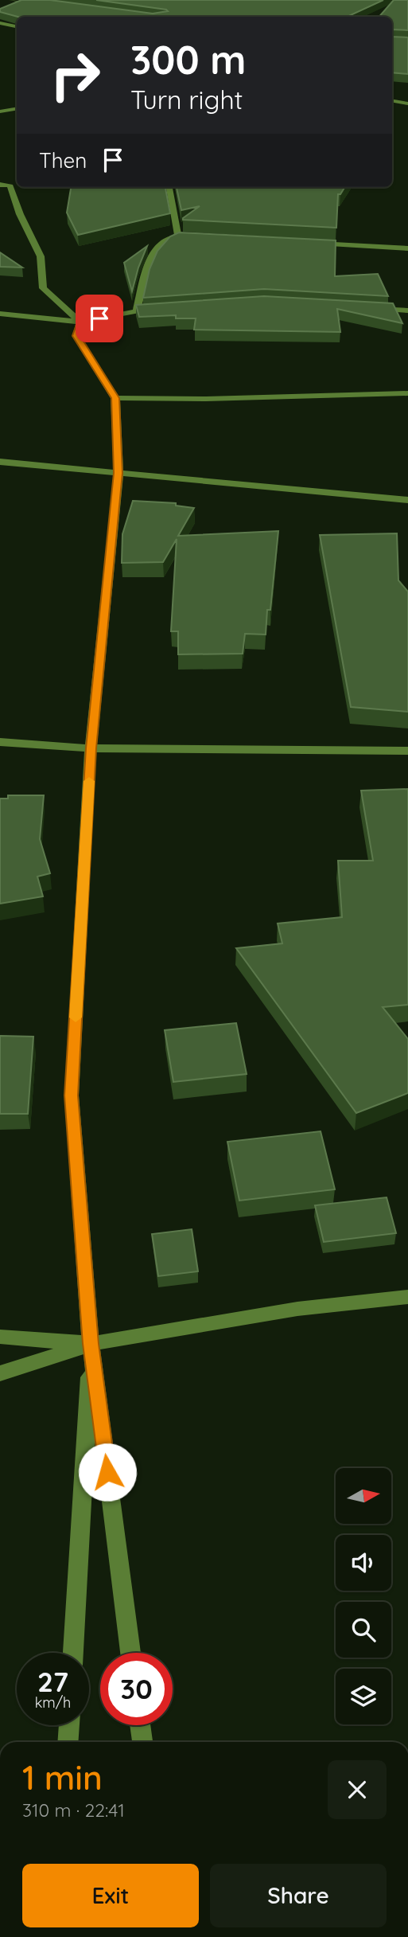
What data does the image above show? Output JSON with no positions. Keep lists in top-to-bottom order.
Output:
{
  "north": "right",
  "page": {
    "turn": ["300 m", "Turn right"],
    "then": "Then",
    "speed": "27 km/h",
    "limit": "30",
    "heading": ["1 min", "310 m · 22:41"],
    "buttons": ["Exit", "Share"]
  }
}
